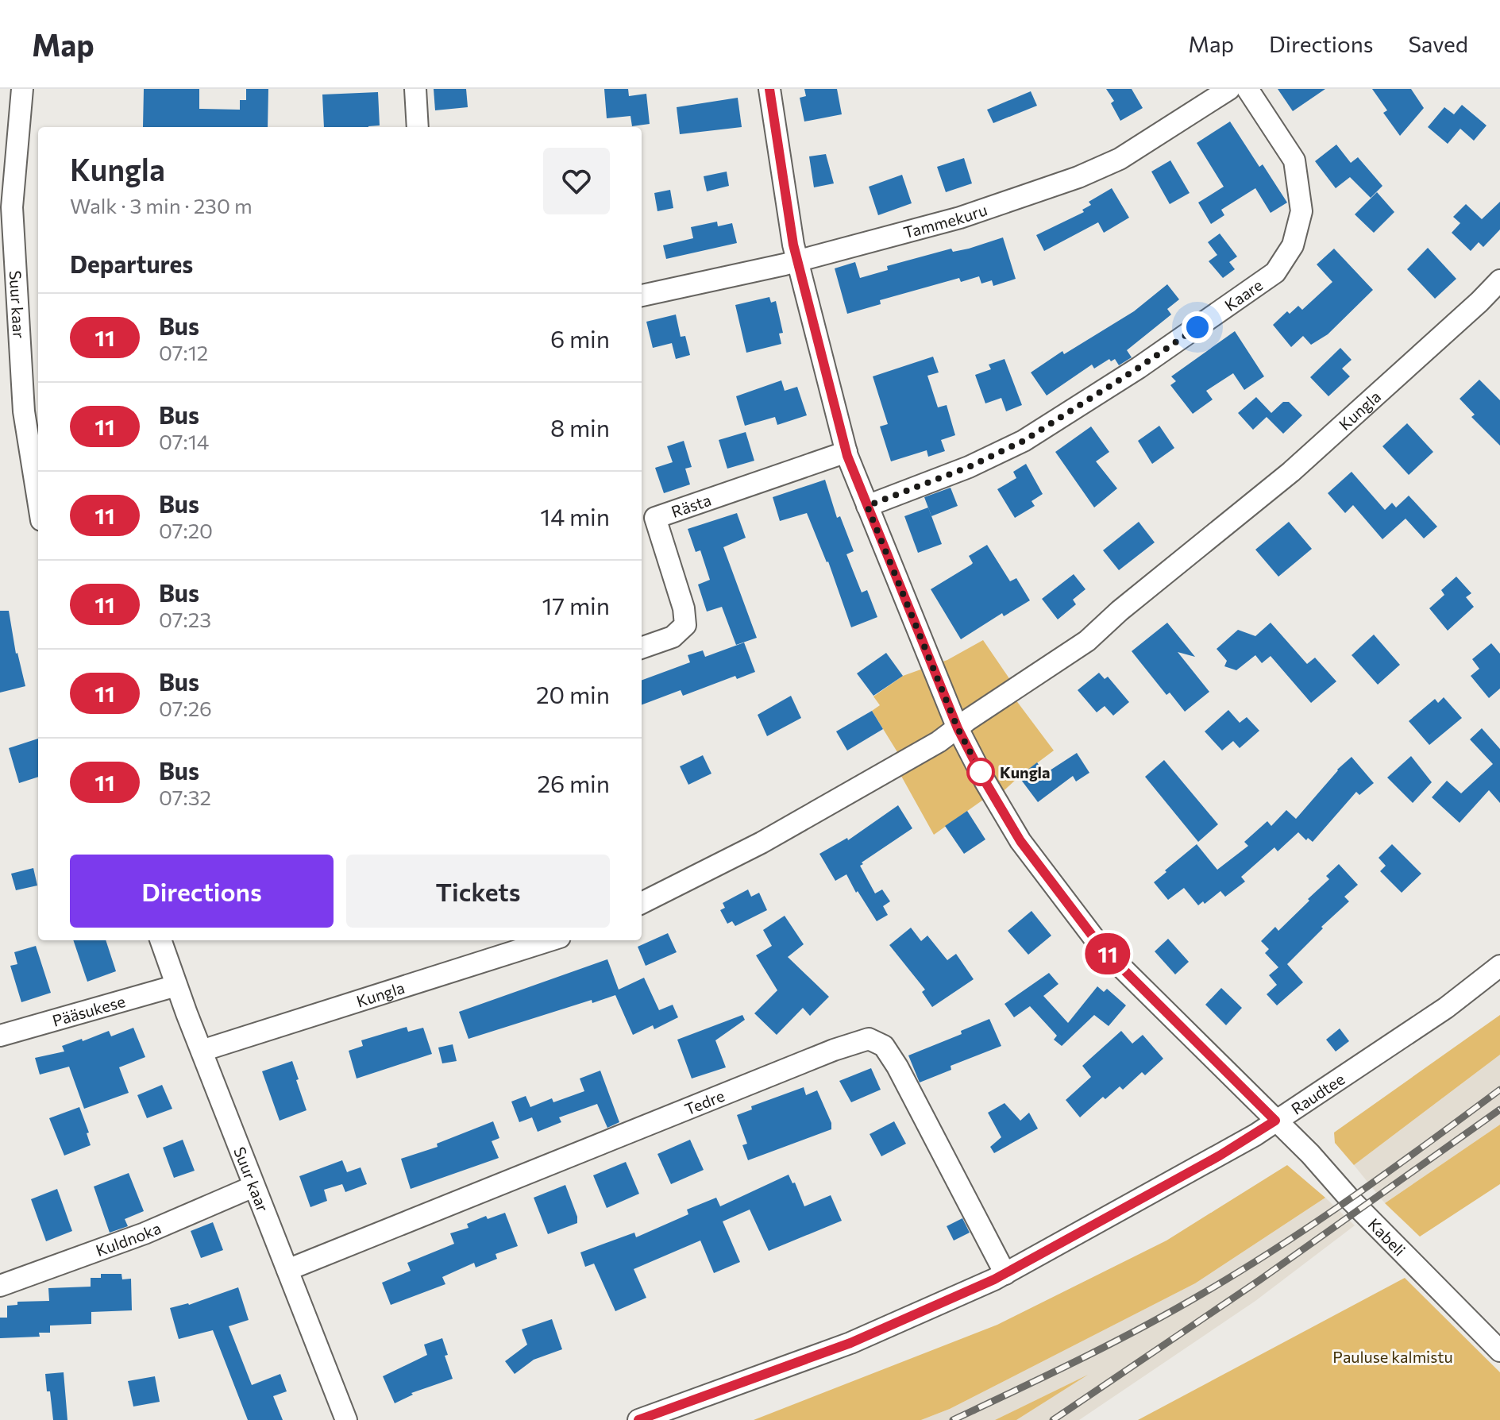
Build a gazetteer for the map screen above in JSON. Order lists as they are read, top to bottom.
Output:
{
  "streets": {
    "street": [
      "Tammekuru",
      "Kaare",
      "Suur kaar",
      "Kungla",
      "Rästa",
      "Pääsukese",
      "Raudtee",
      "Tedre",
      "Kabeli",
      "Kuldnoka"
    ]
  },
  "crossings": [
    ["Tammekuru", "Kabeli"],
    ["Kaare", "Kabeli"],
    ["Suur kaar", "Kungla"],
    ["Suur kaar", "Pääsukese"],
    ["Suur kaar", "Tedre"],
    ["Suur kaar", "Kuldnoka"],
    ["Kungla", "Kabeli"],
    ["Rästa", "Kabeli"],
    ["Raudtee", "Tedre"],
    ["Raudtee", "Kabeli"]
  ],
  "parks": ["Pauluse kalmistu"],
  "places": ["Kungla"],
  "lines": ["bus line 11"],
  "page": {
    "header": "Map",
    "nav": ["Map", "Directions", "Saved"],
    "on_map": "11",
    "heading": [
      ["Kungla", "Walk · 3 min · 230 m"],
      "Departures"
    ],
    "list": [
      {
        "mark": "11",
        "name": "Bus",
        "note": "07:12",
        "value": "6 min"
      },
      {
        "mark": "11",
        "name": "Bus",
        "note": "07:14",
        "value": "8 min"
      },
      {
        "mark": "11",
        "name": "Bus",
        "note": "07:20",
        "value": "14 min"
      },
      {
        "mark": "11",
        "name": "Bus",
        "note": "07:23",
        "value": "17 min"
      },
      {
        "mark": "11",
        "name": "Bus",
        "note": "07:26",
        "value": "20 min"
      },
      {
        "mark": "11",
        "name": "Bus",
        "note": "07:32",
        "value": "26 min"
      }
    ],
    "buttons": ["Directions", "Tickets"]
  }
}
